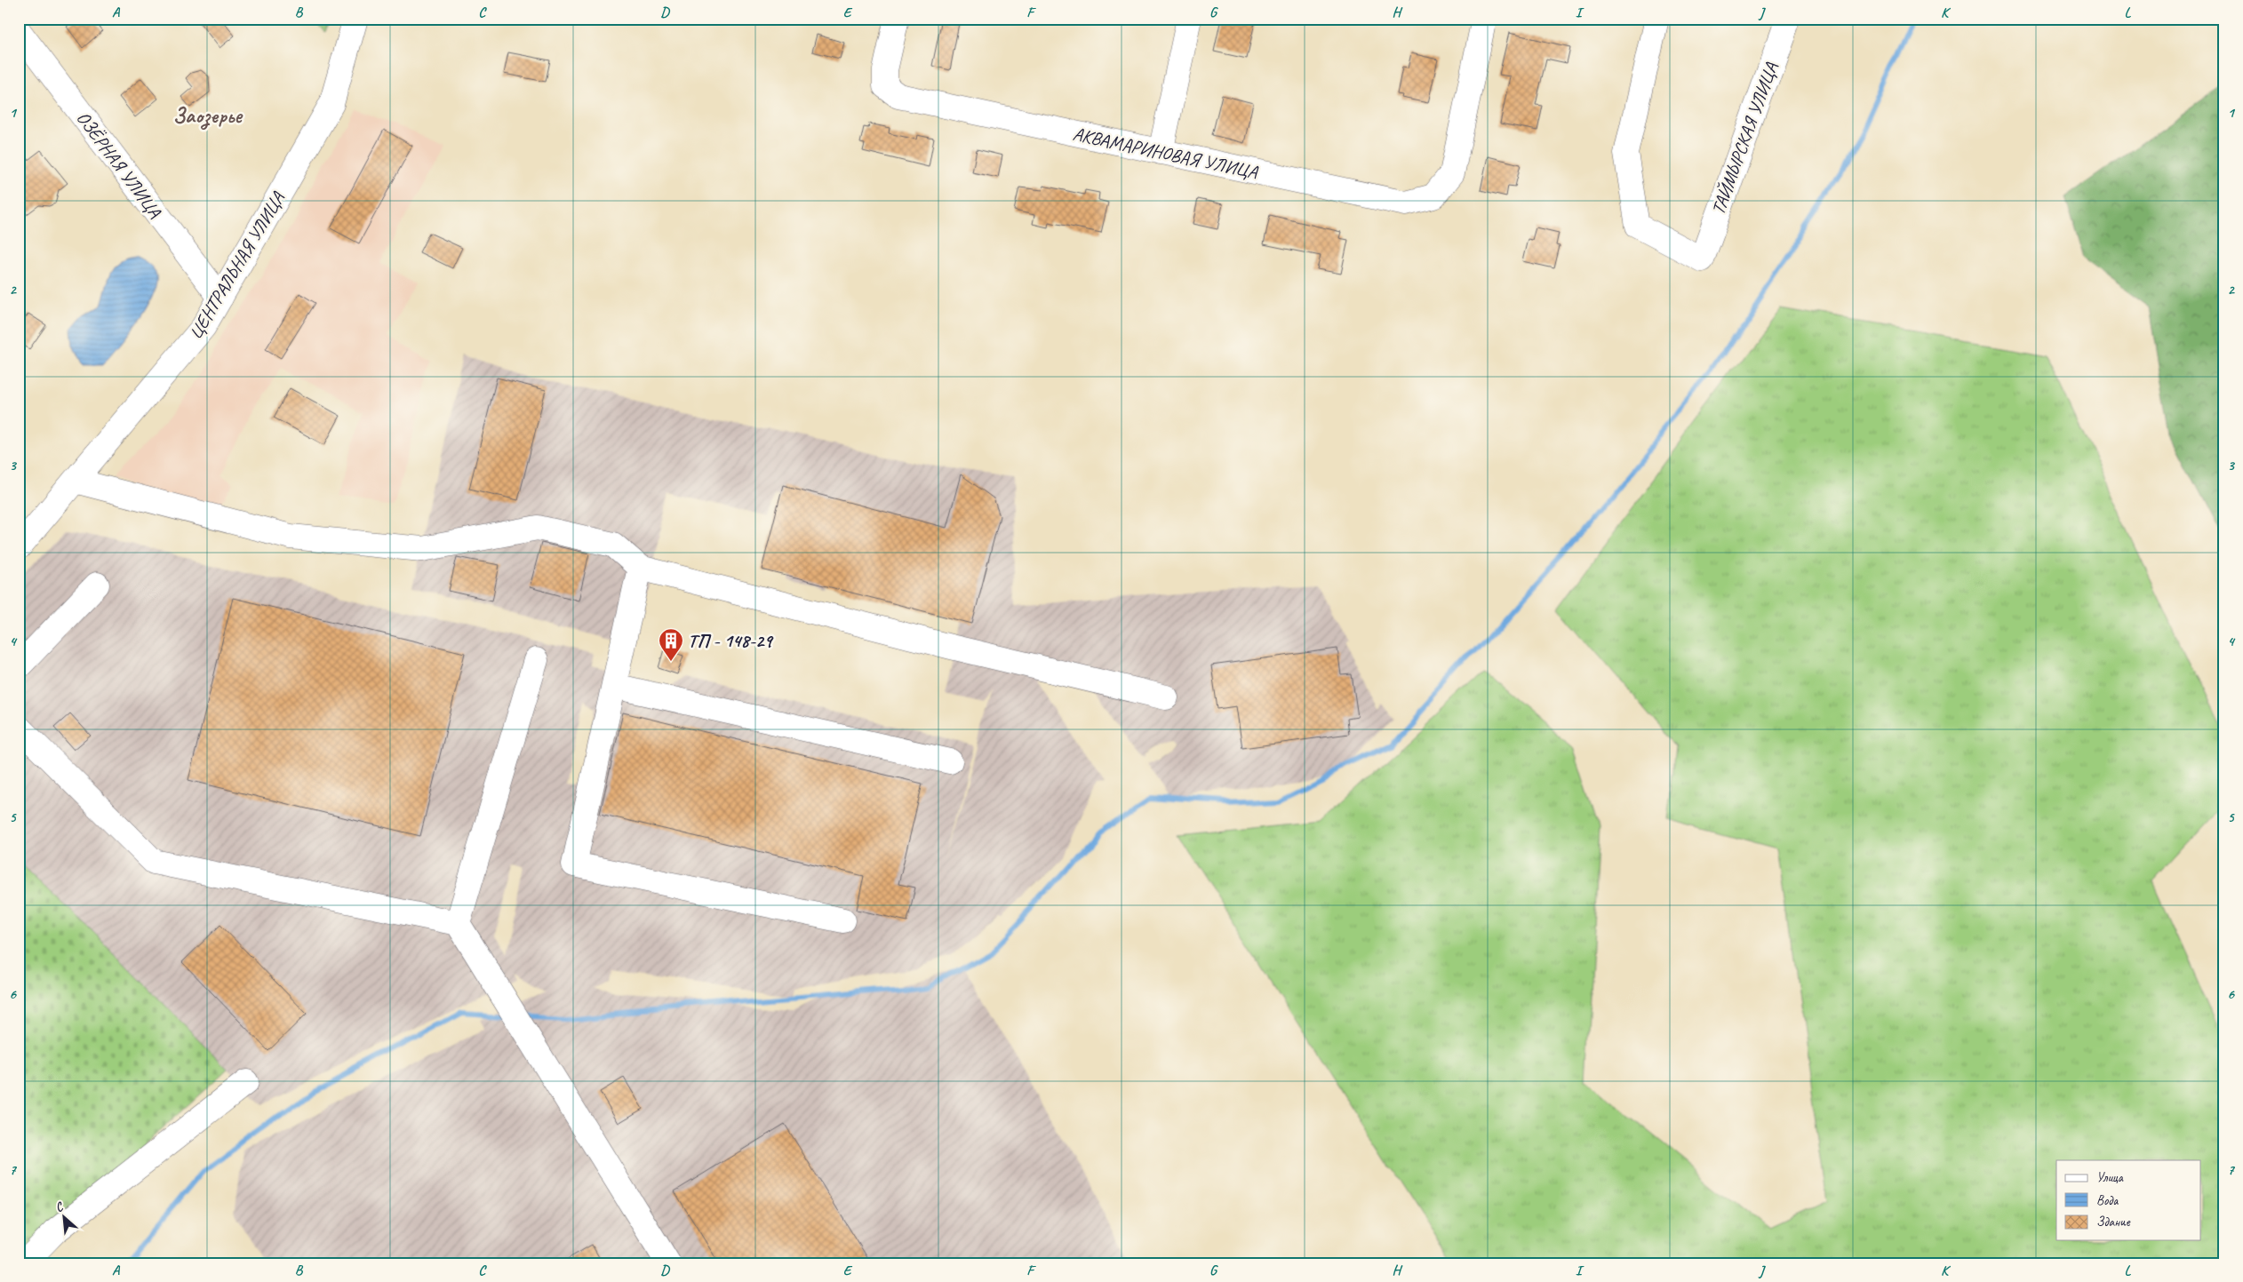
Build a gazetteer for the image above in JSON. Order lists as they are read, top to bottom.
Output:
{
  "streets": {
    "street": [
      "ТАЙМЫРСКАЯ УЛИЦА",
      "АКВАМАРИНОВАЯ УЛИЦА",
      "ОЗЁРНАЯ УЛИЦА",
      "ЦЕНТРАЛЬНАЯ УЛИЦА"
    ]
  },
  "crossings": [
    ["ОЗЁРНАЯ УЛИЦА", "ЦЕНТРАЛЬНАЯ УЛИЦА"]
  ],
  "districts": ["Заозерье"],
  "places": {
    "building": ["ТП - 148-29"]
  },
  "legend": ["Улица", "Вода", "Здание"],
  "north": "top left",
  "grid": {
    "columns": [
      "A",
      "B",
      "C",
      "D",
      "E",
      "F",
      "G",
      "H",
      "I",
      "J",
      "K",
      "L"
    ],
    "rows": [
      "1",
      "2",
      "3",
      "4",
      "5",
      "6",
      "7"
    ]
  }
}
